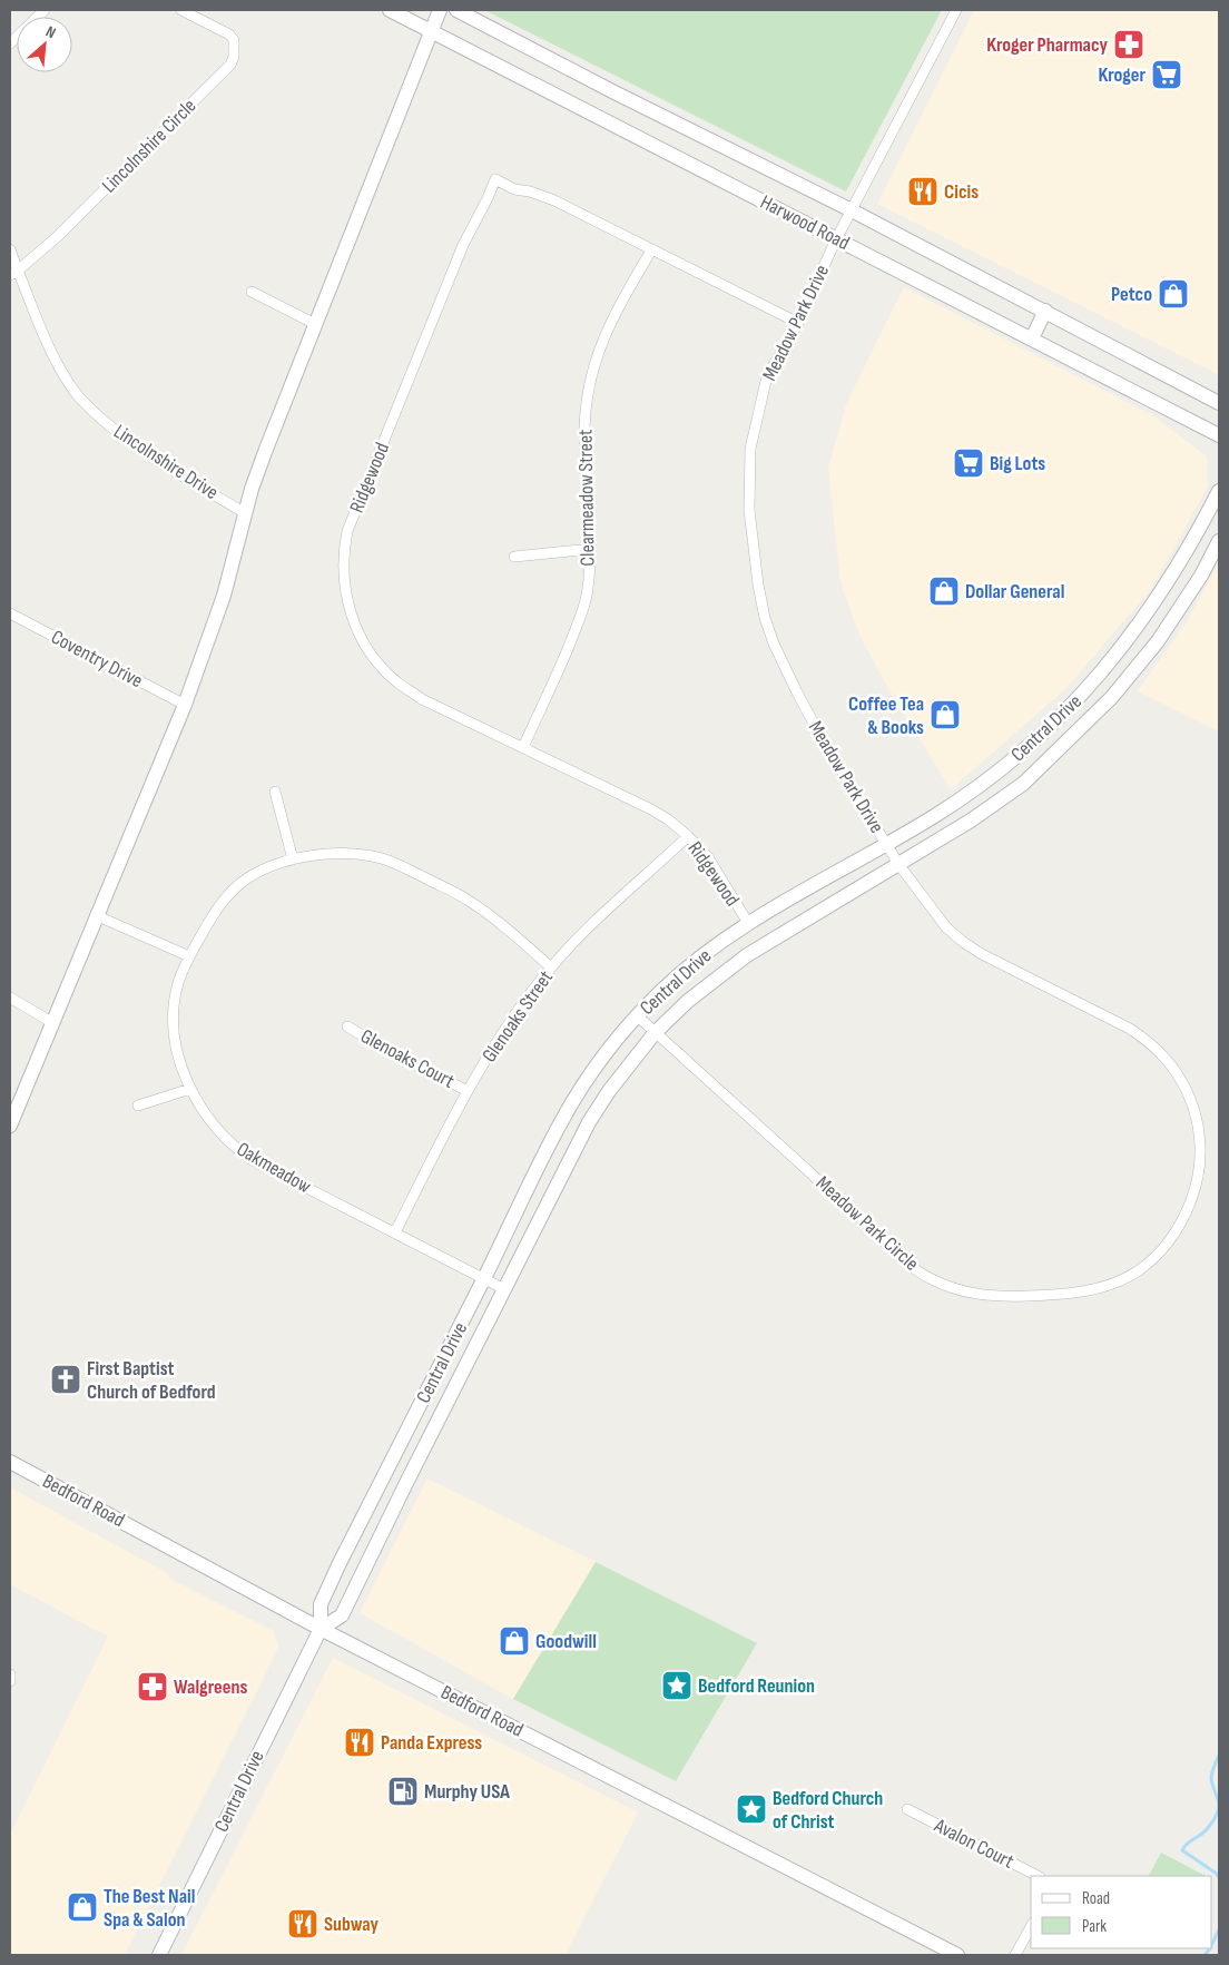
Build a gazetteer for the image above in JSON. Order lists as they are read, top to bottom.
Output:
{
  "streets": {
    "main road": ["Harwood Road", "Central Drive", "Bedford Road"],
    "street": [
      "Lincolnshire Circle",
      "Meadow Park Drive",
      "Lincolnshire Drive",
      "Ridgewood",
      "Clearmeadow Street",
      "Coventry Drive",
      "Glenoaks Street",
      "Glenoaks Court",
      "Oakmeadow",
      "Meadow Park Circle",
      "Avalon Court"
    ]
  },
  "crossings": [
    ["Lincolnshire Circle", "Lincolnshire Drive"],
    ["Harwood Road", "Meadow Park Drive"],
    ["Meadow Park Drive", "Ridgewood"],
    ["Meadow Park Drive", "Central Drive"],
    ["Meadow Park Drive", "Meadow Park Circle"],
    ["Ridgewood", "Clearmeadow Street"],
    ["Ridgewood", "Central Drive"],
    ["Ridgewood", "Glenoaks Street"],
    ["Central Drive", "Oakmeadow"],
    ["Central Drive", "Meadow Park Circle"],
    ["Central Drive", "Bedford Road"],
    ["Glenoaks Street", "Glenoaks Court"],
    ["Glenoaks Street", "Oakmeadow"]
  ],
  "places": {
    "pharmacy": ["Kroger Pharmacy", "Walgreens"],
    "supermarket": ["Kroger", "Big Lots"],
    "restaurant": ["Cicis", "Panda Express", "Subway"],
    "shop": [
      "Petco",
      "Dollar General",
      "Coffee Tea & Books",
      "Goodwill",
      "The Best Nail Spa & Salon"
    ],
    "church": ["First Baptist Church of Bedford"],
    "place": ["Bedford Reunion", "Bedford Church of Christ"],
    "fuel station": ["Murphy USA"]
  },
  "legend": ["Road", "Park"],
  "north": "top right"
}
